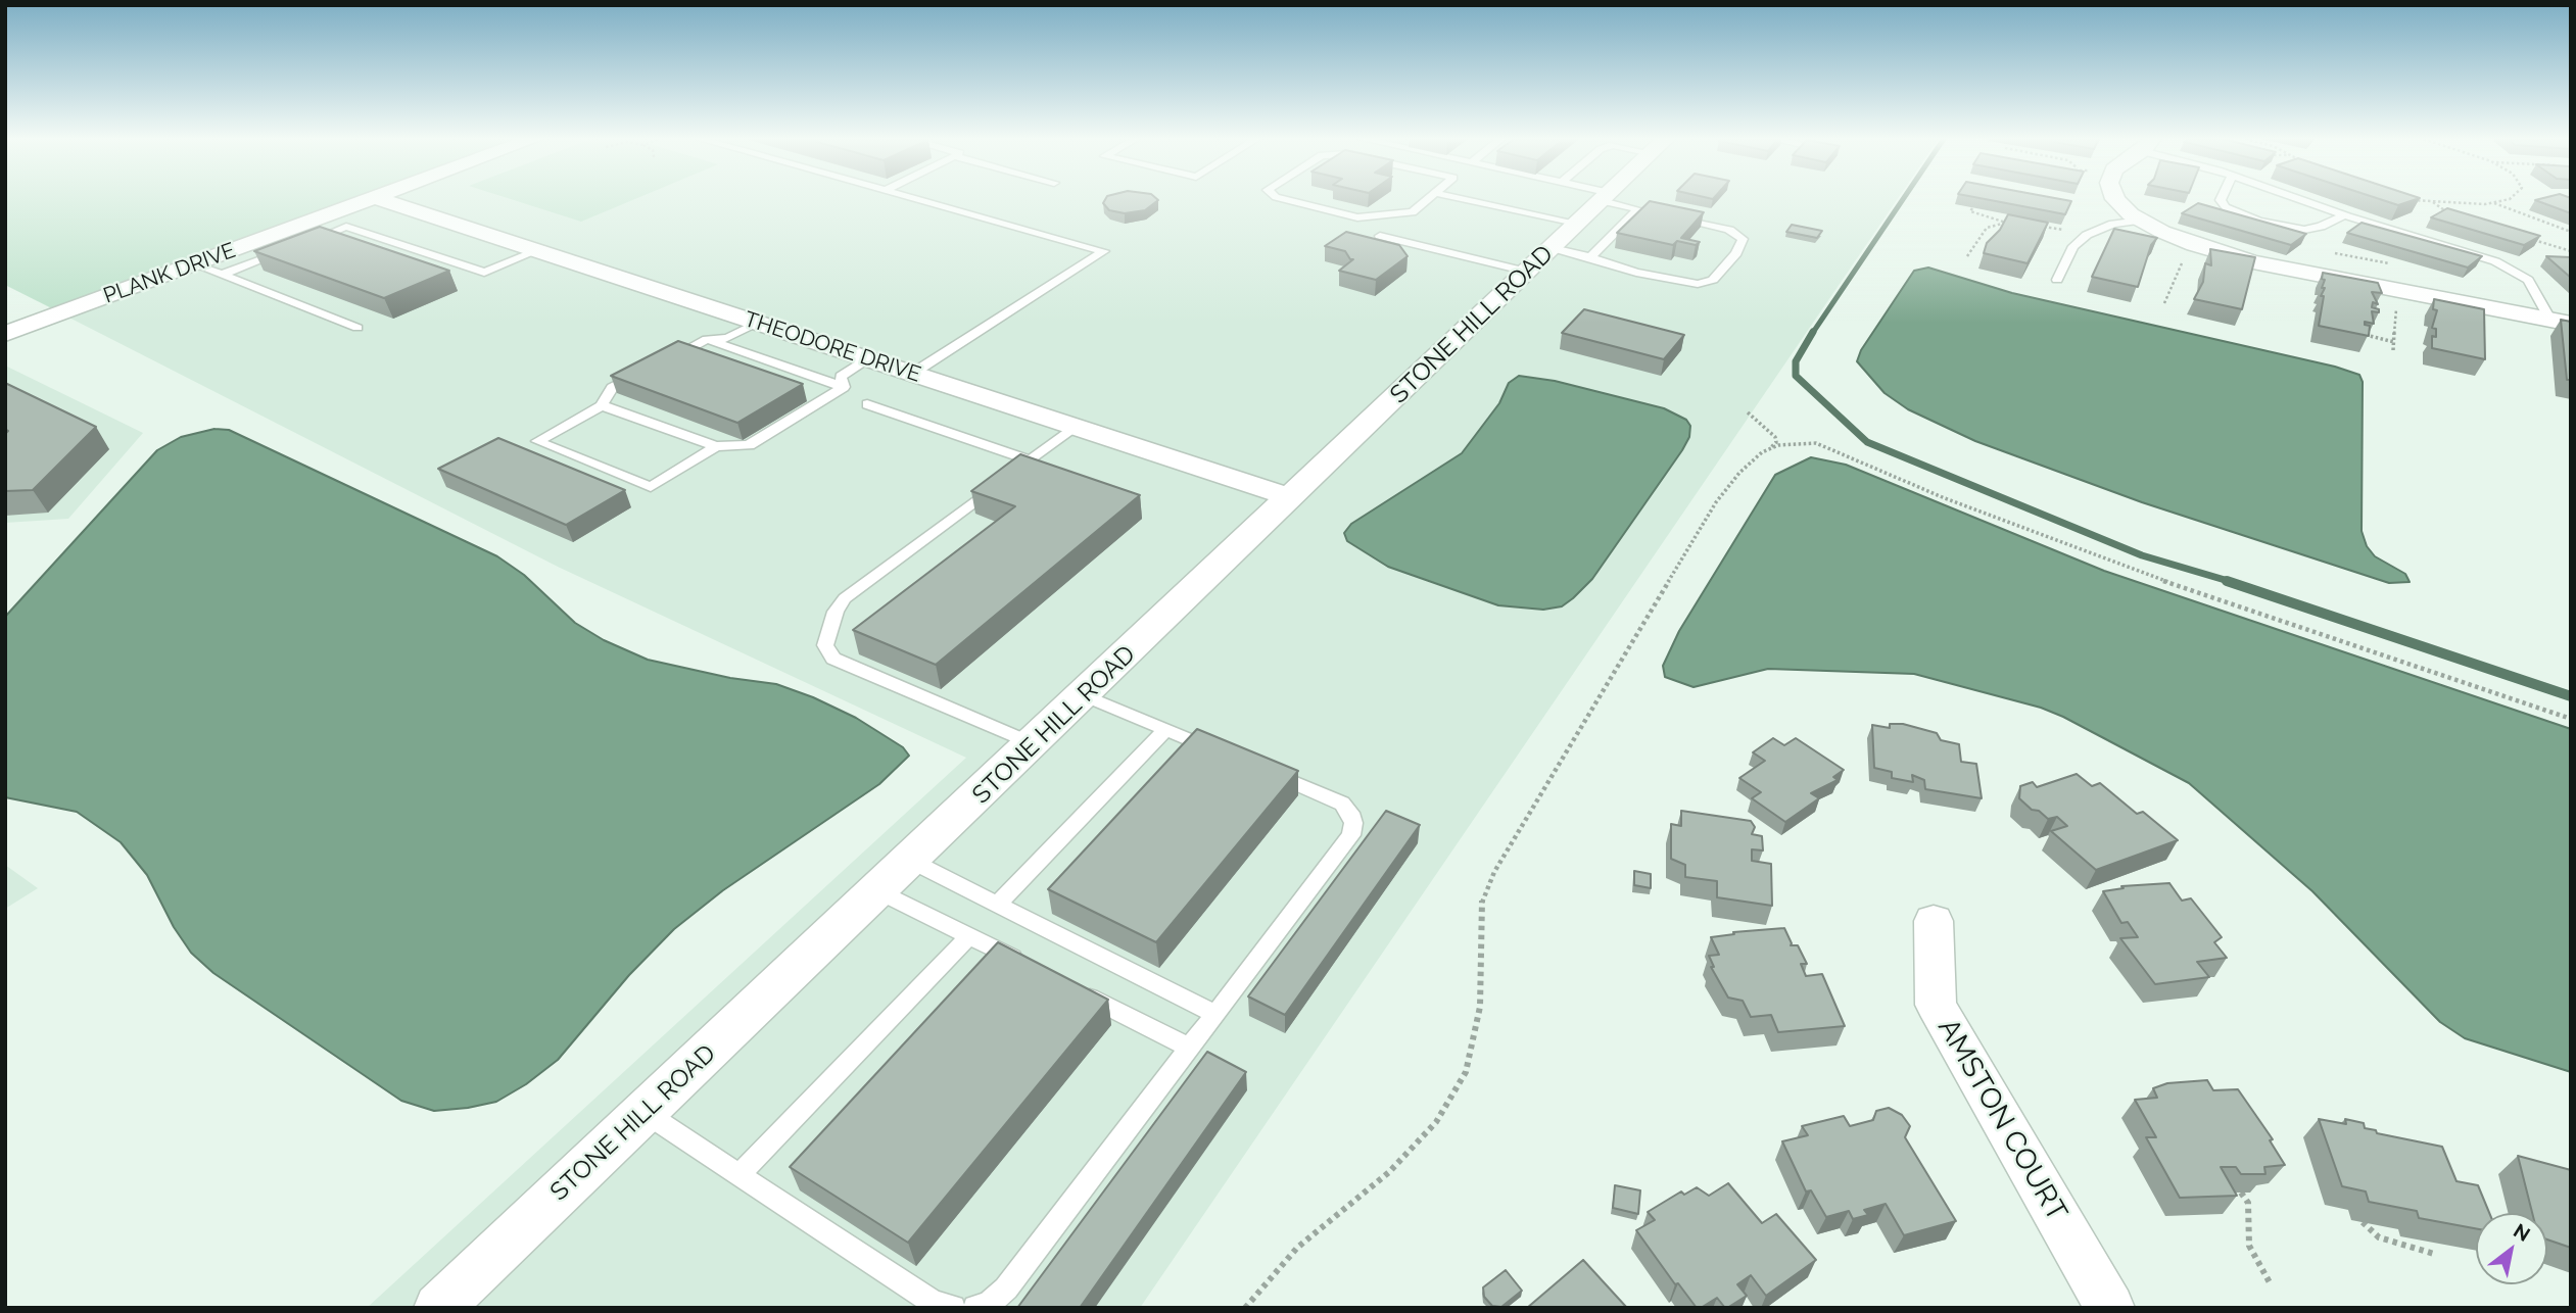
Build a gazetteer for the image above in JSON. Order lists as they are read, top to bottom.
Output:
{
  "streets": {
    "street": [
      "PLANK DRIVE",
      "STONE HILL ROAD",
      "THEODORE DRIVE",
      "AMSTON COURT"
    ]
  },
  "crossings": [
    ["STONE HILL ROAD", "THEODORE DRIVE"]
  ],
  "north": "top right"
}
